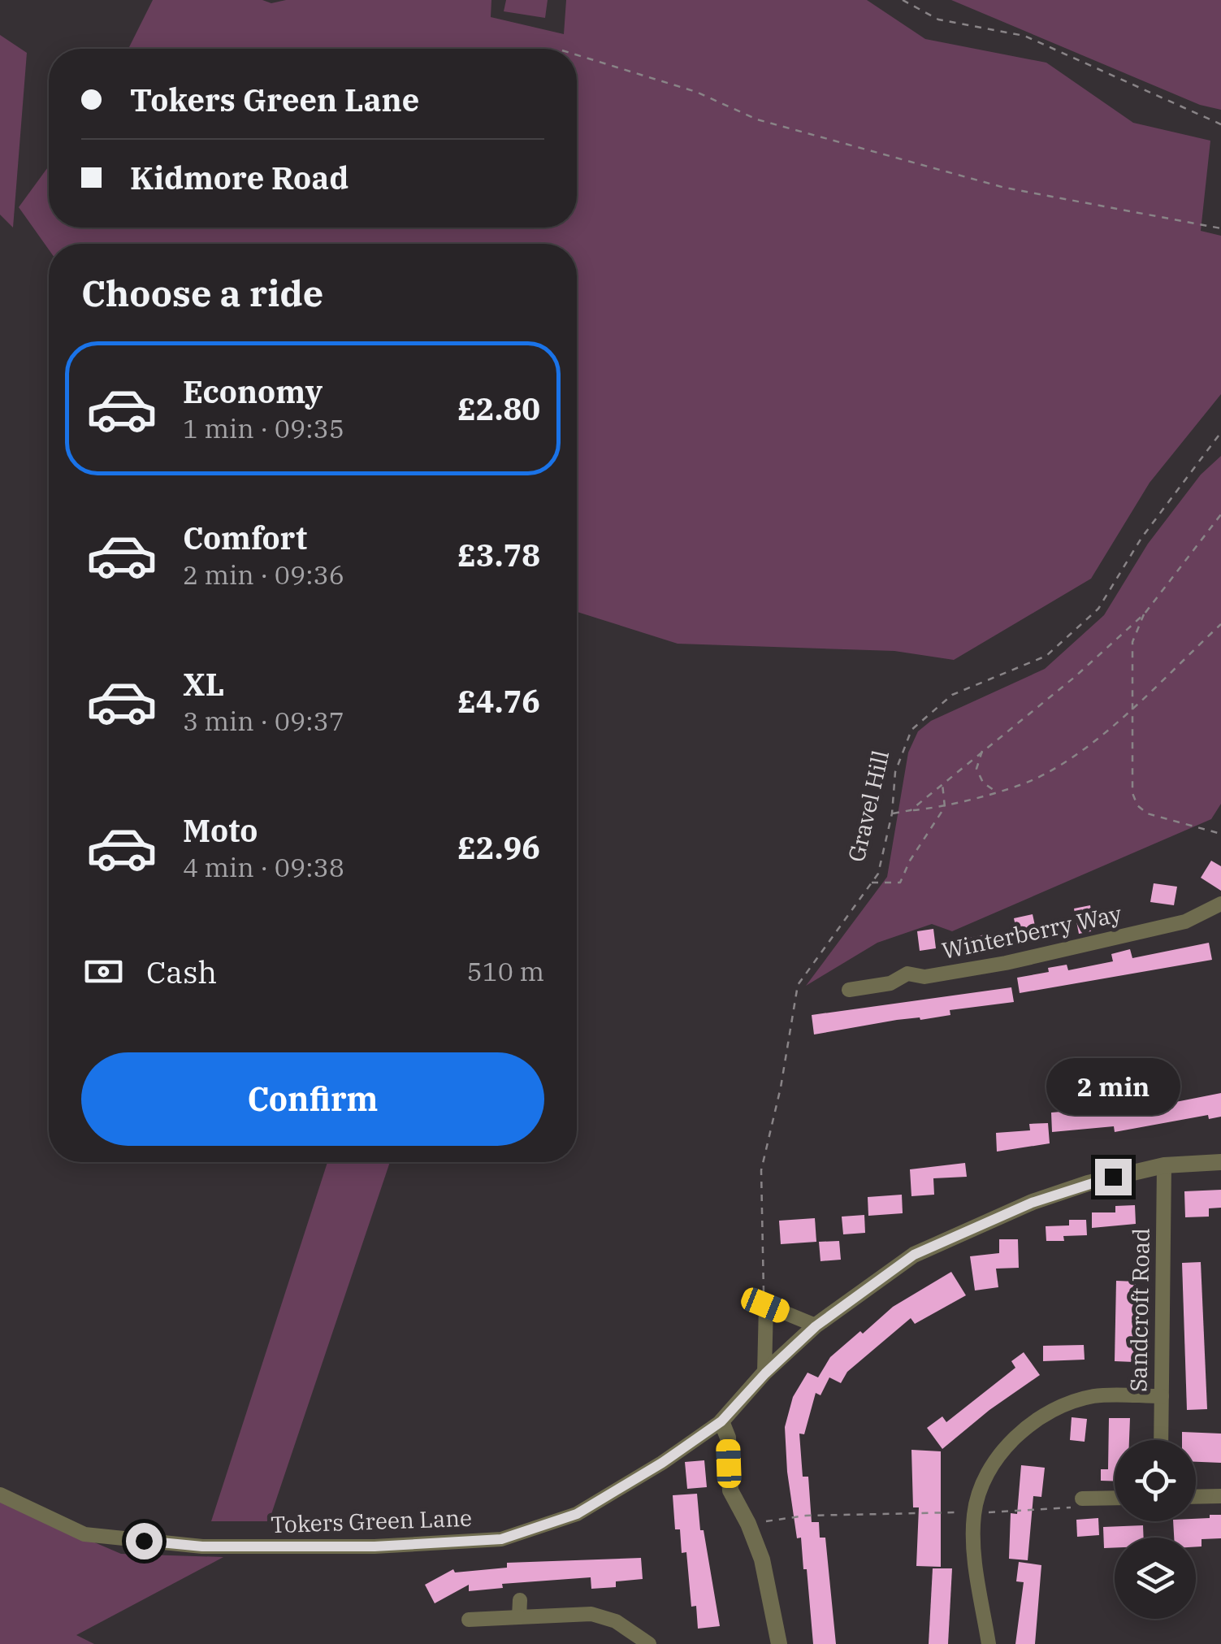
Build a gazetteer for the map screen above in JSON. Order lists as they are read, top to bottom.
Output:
{
  "streets": {
    "street": ["Winterberry Way", "Sandcroft Road", "Tokers Green Lane"],
    "path": ["Gravel Hill"]
  },
  "page": {
    "banner": ["Tokers Green Lane", "Kidmore Road"],
    "heading": "Choose a ride",
    "list": [
      {
        "name": "Economy",
        "note": "1 min · 09:35",
        "value": "£2.80"
      },
      {
        "name": "Comfort",
        "note": "2 min · 09:36",
        "value": "£3.78"
      },
      {
        "name": "XL",
        "note": "3 min · 09:37",
        "value": "£4.76"
      },
      {
        "name": "Moto",
        "note": "4 min · 09:38",
        "value": "£2.96"
      }
    ],
    "pay": ["Cash", "510 m"],
    "buttons": "Confirm",
    "bubble": "2 min"
  }
}
